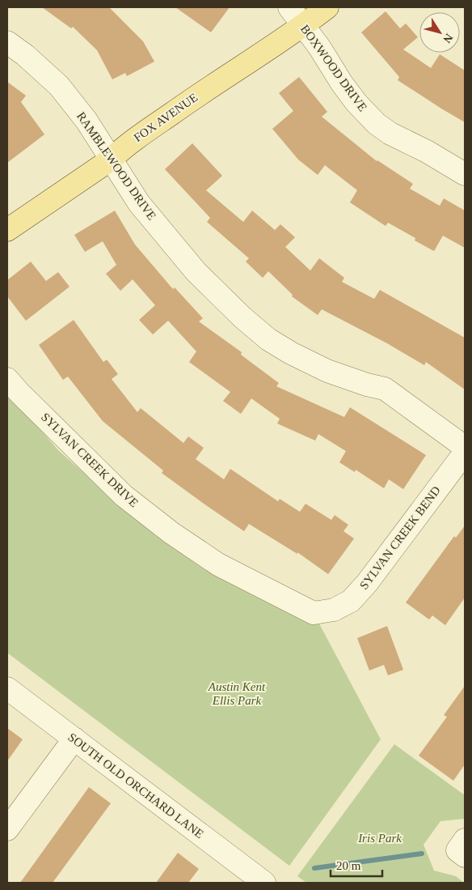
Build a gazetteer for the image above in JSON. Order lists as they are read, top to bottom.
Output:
{
  "streets": {
    "main road": ["FOX AVENUE"],
    "street": [
      "BOXWOOD DRIVE",
      "RAMBLEWOOD DRIVE",
      "SYLVAN CREEK DRIVE",
      "SYLVAN CREEK BEND",
      "SOUTH OLD ORCHARD LANE"
    ]
  },
  "crossings": [
    ["BOXWOOD DRIVE", "FOX AVENUE"],
    ["FOX AVENUE", "RAMBLEWOOD DRIVE"],
    ["SYLVAN CREEK DRIVE", "SYLVAN CREEK BEND"]
  ],
  "parks": ["Austin Kent Ellis Park", "Iris Park"],
  "scale_bar": "20 m",
  "north": "bottom right"
}
